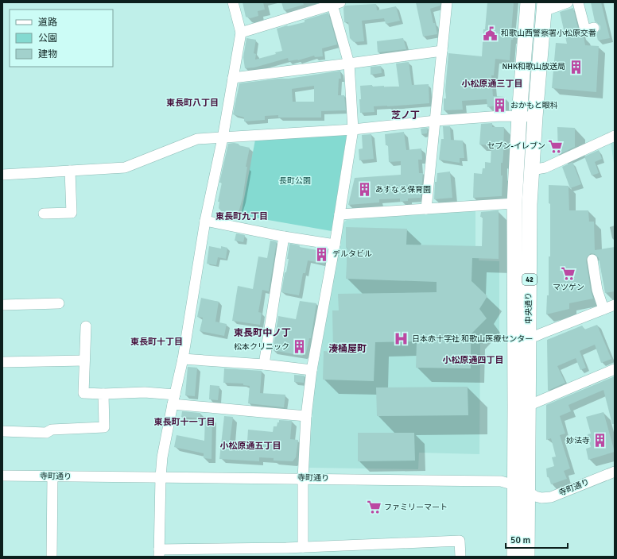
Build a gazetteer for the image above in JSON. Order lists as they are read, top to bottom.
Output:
{
  "streets": {
    "highway": ["42", "中央通り"],
    "street": ["寺町通り"]
  },
  "crossings": [
    ["中央通り", "寺町通り"]
  ],
  "districts": [
    "小松原通三丁目",
    "東長町八丁目",
    "芝ノ丁",
    "東長町九丁目",
    "東長町中ノ丁",
    "東長町十丁目",
    "湊桶屋町",
    "小松原通四丁目",
    "東長町十一丁目",
    "小松原通五丁目"
  ],
  "parks": ["長町公園"],
  "places": {
    "public building": ["和歌山西警察署小松原交番"],
    "building": [
      "NHK和歌山放送局",
      "おかもと眼科",
      "あすなろ保育園",
      "デルタビル",
      "松本クリニック",
      "妙法寺"
    ],
    "supermarket": ["セブン-イレブン", "マツゲン", "ファミリーマート"],
    "hospital": ["日本赤十字社 和歌山医療センター"]
  },
  "legend": ["道路", "公園", "建物"],
  "scale_bar": "50 m"
}
